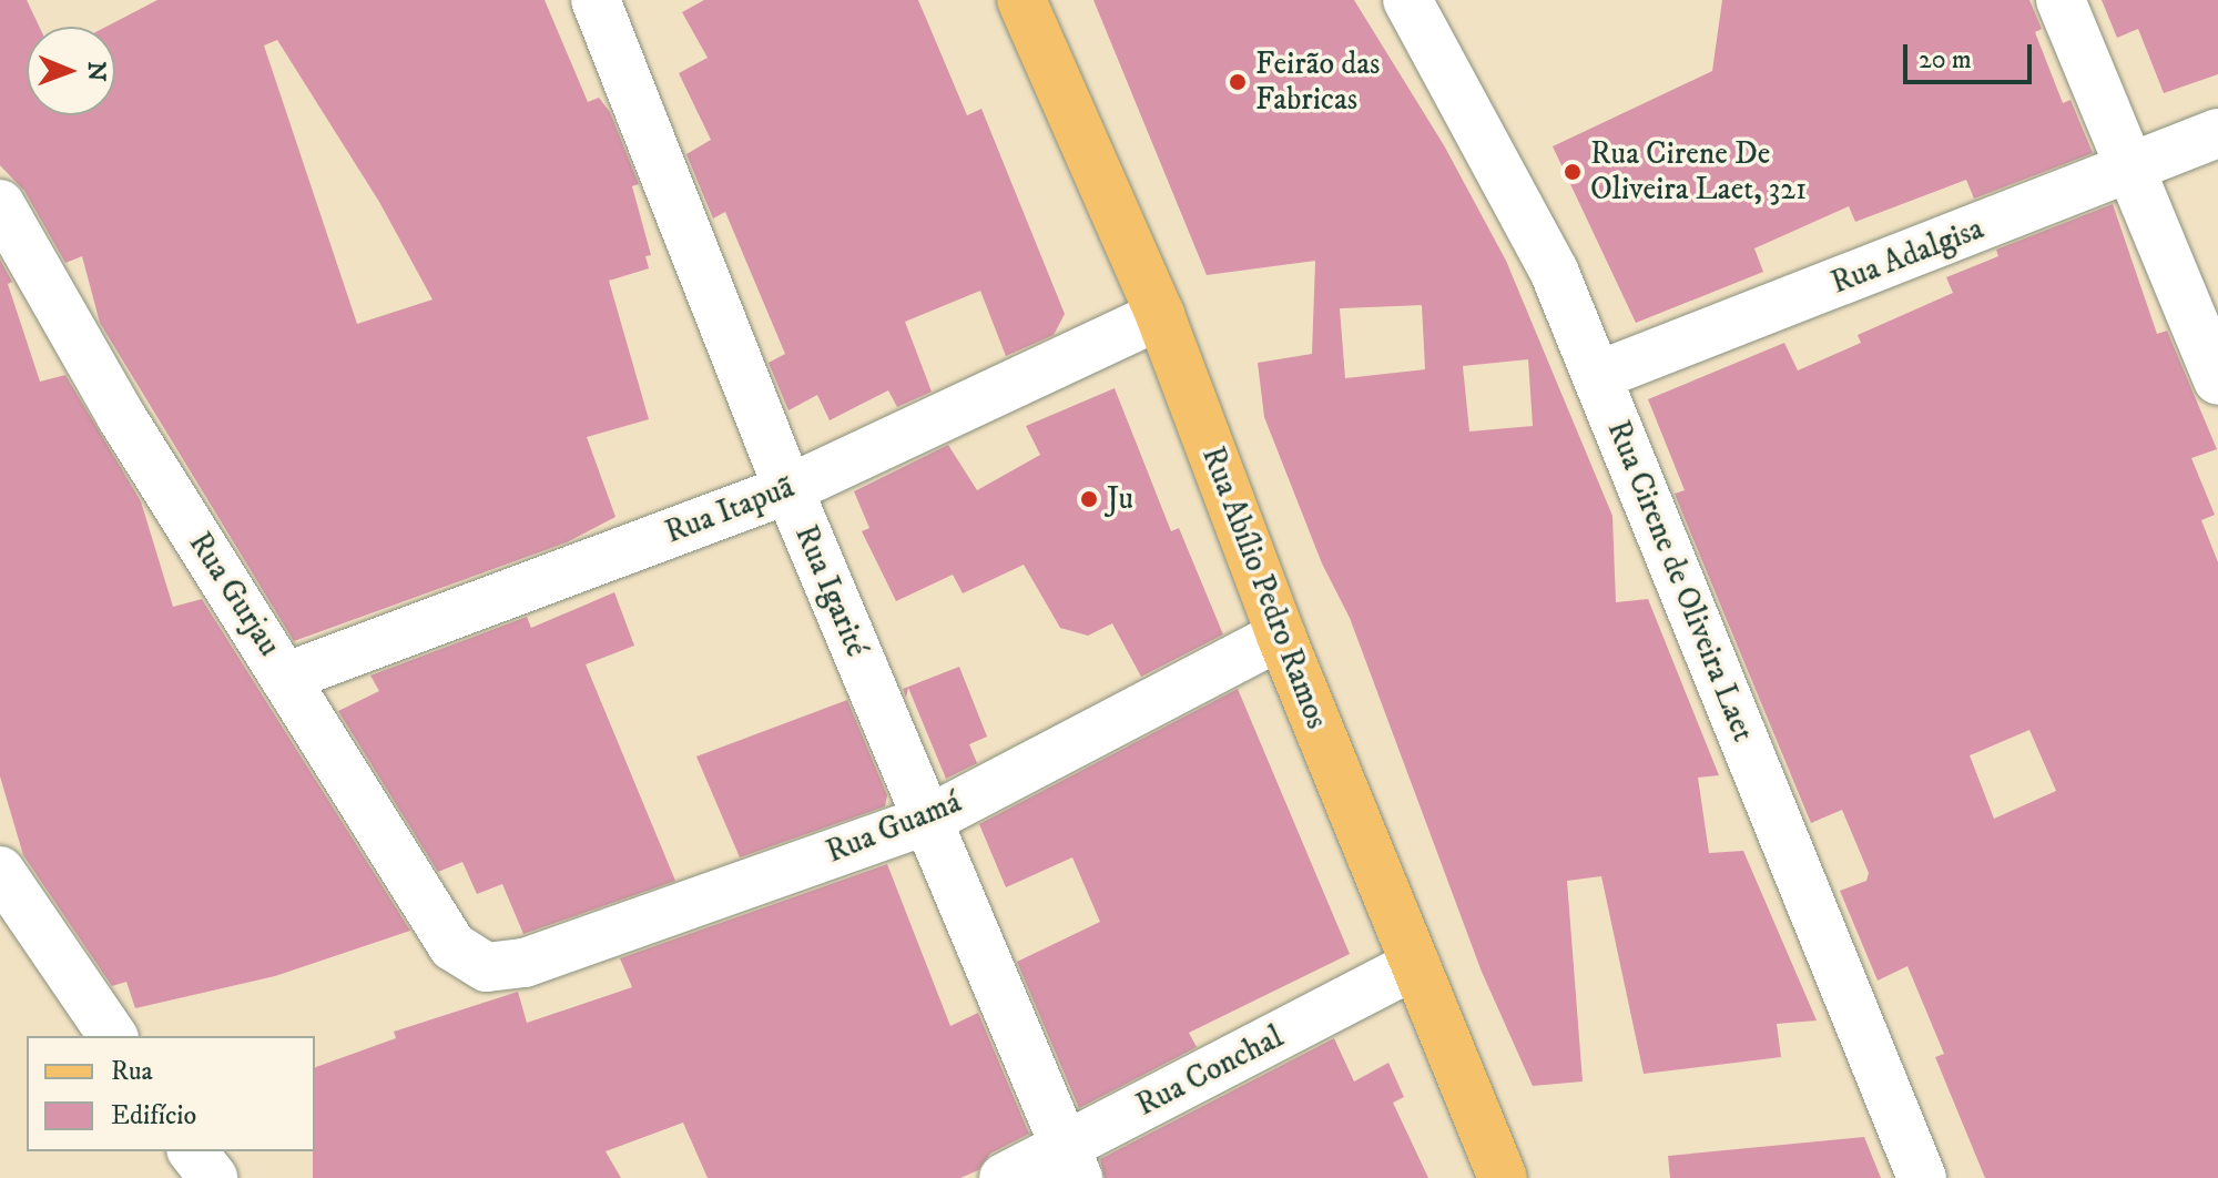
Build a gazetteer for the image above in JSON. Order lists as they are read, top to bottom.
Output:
{
  "streets": {
    "main road": ["Rua Abílio Pedro Ramos"],
    "street": [
      "Rua Adalgisa",
      "Rua Itapuã",
      "Rua Cirene de Oliveira Laet",
      "Rua Igarité",
      "Rua Gurjau",
      "Rua Guamá",
      "Rua Conchal"
    ]
  },
  "crossings": [
    ["Rua Adalgisa", "Rua Cirene de Oliveira Laet"],
    ["Rua Itapuã", "Rua Abílio Pedro Ramos"],
    ["Rua Itapuã", "Rua Igarité"],
    ["Rua Itapuã", "Rua Gurjau"],
    ["Rua Abílio Pedro Ramos", "Rua Guamá"],
    ["Rua Abílio Pedro Ramos", "Rua Conchal"],
    ["Rua Igarité", "Rua Guamá"],
    ["Rua Igarité", "Rua Conchal"],
    ["Rua Gurjau", "Rua Guamá"]
  ],
  "places": ["Feirão das Fabricas", "Rua Cirene De Oliveira Laet, 321", "Ju"],
  "legend": ["Rua", "Edifício"],
  "scale_bar": "20 m",
  "north": "right"
}
